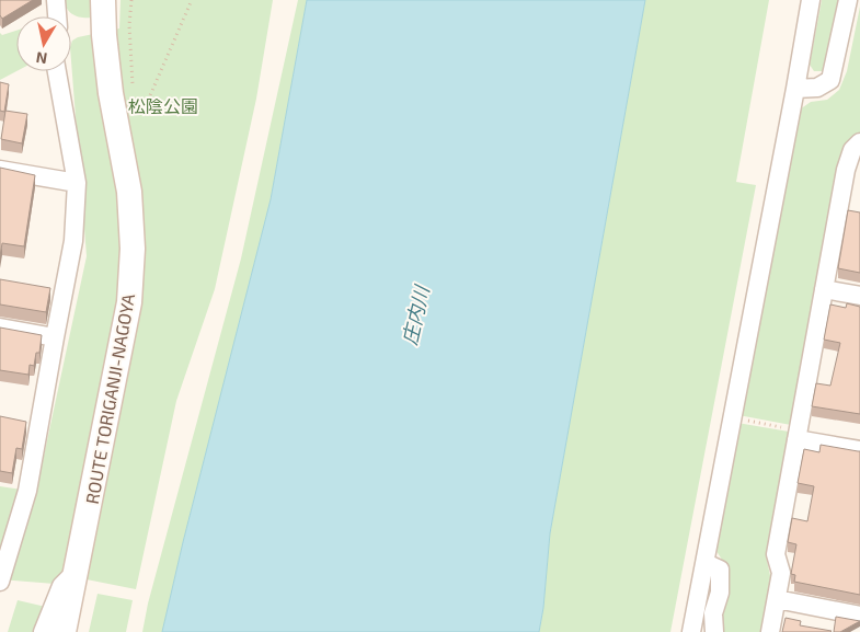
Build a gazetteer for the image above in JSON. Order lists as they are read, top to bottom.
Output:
{
  "streets": {
    "main road": ["ROUTE TORIGANJI-NAGOYA"]
  },
  "water": ["庄内川"],
  "parks": ["松陰公園"],
  "north": "bottom"
}
